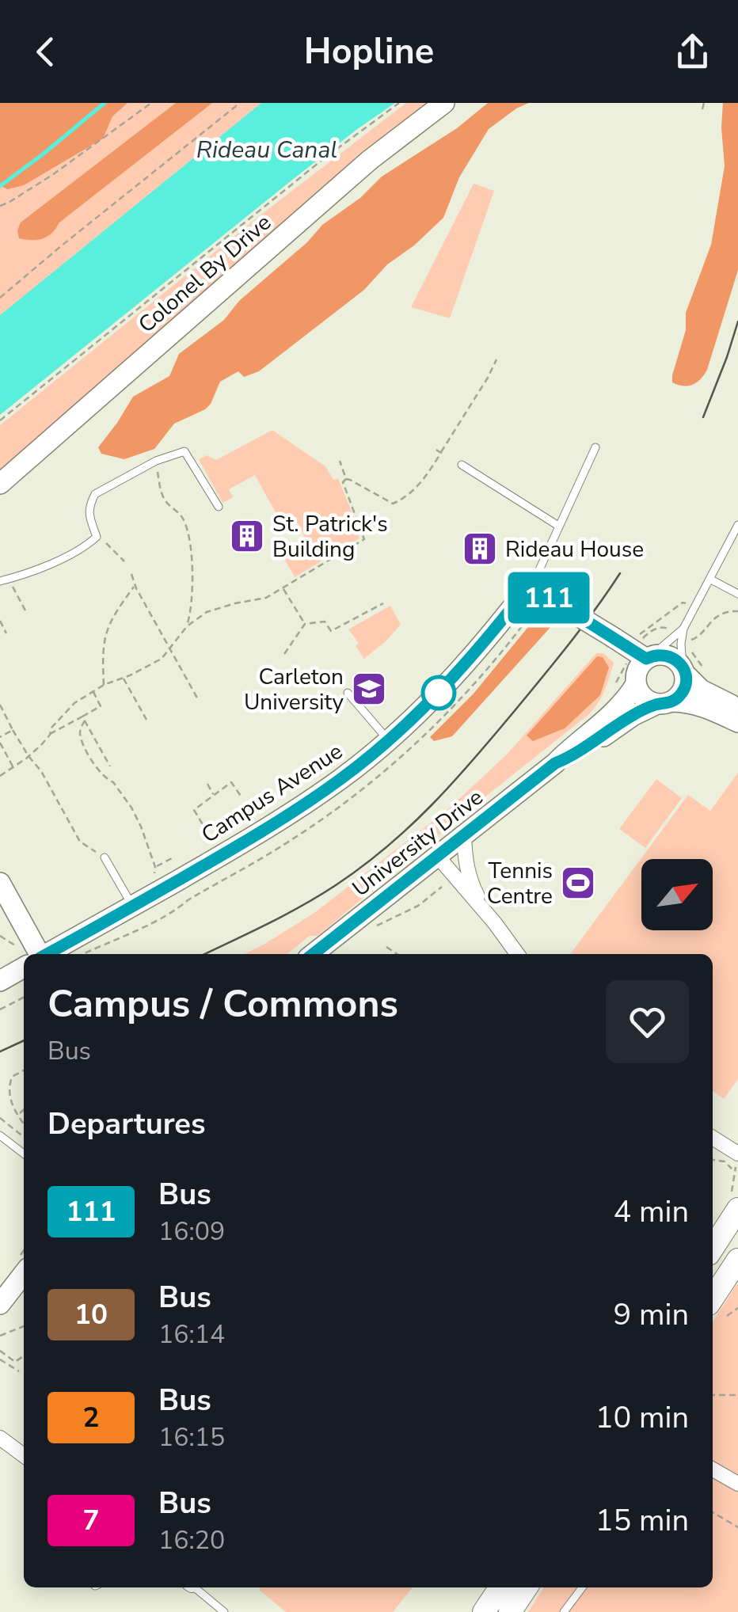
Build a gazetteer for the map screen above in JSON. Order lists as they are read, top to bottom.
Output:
{
  "streets": {
    "street": ["Colonel By Drive", "Campus Avenue", "University Drive"]
  },
  "water": ["Rideau Canal"],
  "places": {
    "building": ["St. Patrick's Building", "Rideau House"],
    "school or university": ["Carleton University"],
    "sports": ["Tennis Centre"]
  },
  "lines": ["bus line 111"],
  "north": "top right",
  "page": {
    "header": "Hopline",
    "on_map": "111",
    "heading": [
      ["Campus / Commons", "Bus"],
      "Departures"
    ],
    "list": [
      {
        "mark": "111",
        "name": "Bus",
        "note": "16:09",
        "value": "4 min"
      },
      {
        "mark": "10",
        "name": "Bus",
        "note": "16:14",
        "value": "9 min"
      },
      {
        "mark": "2",
        "name": "Bus",
        "note": "16:15",
        "value": "10 min"
      },
      {
        "mark": "7",
        "name": "Bus",
        "note": "16:20",
        "value": "15 min"
      }
    ]
  }
}
